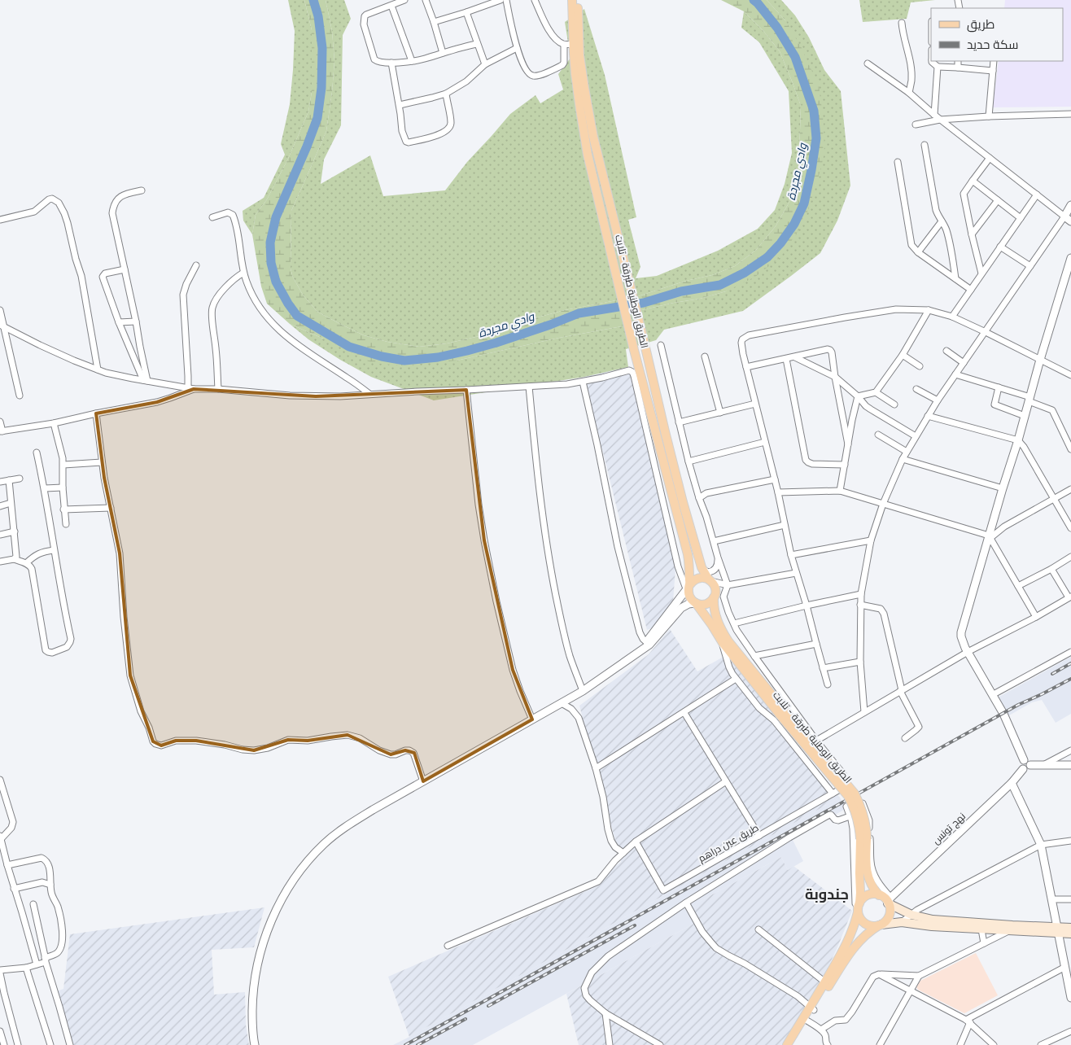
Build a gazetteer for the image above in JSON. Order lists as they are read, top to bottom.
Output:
{
  "streets": {
    "main road": ["الطريق الوطنية طبرقة - تلابت"],
    "street": ["نهج تونس", "طريق عين دراهم"]
  },
  "crossings": [
    ["الطريق الوطنية طبرقة - تلابت", "نهج تونس"]
  ],
  "districts": ["جندوبة"],
  "water": ["وادي مجردة"],
  "legend": ["طريق", "سكة حديد"]
}
